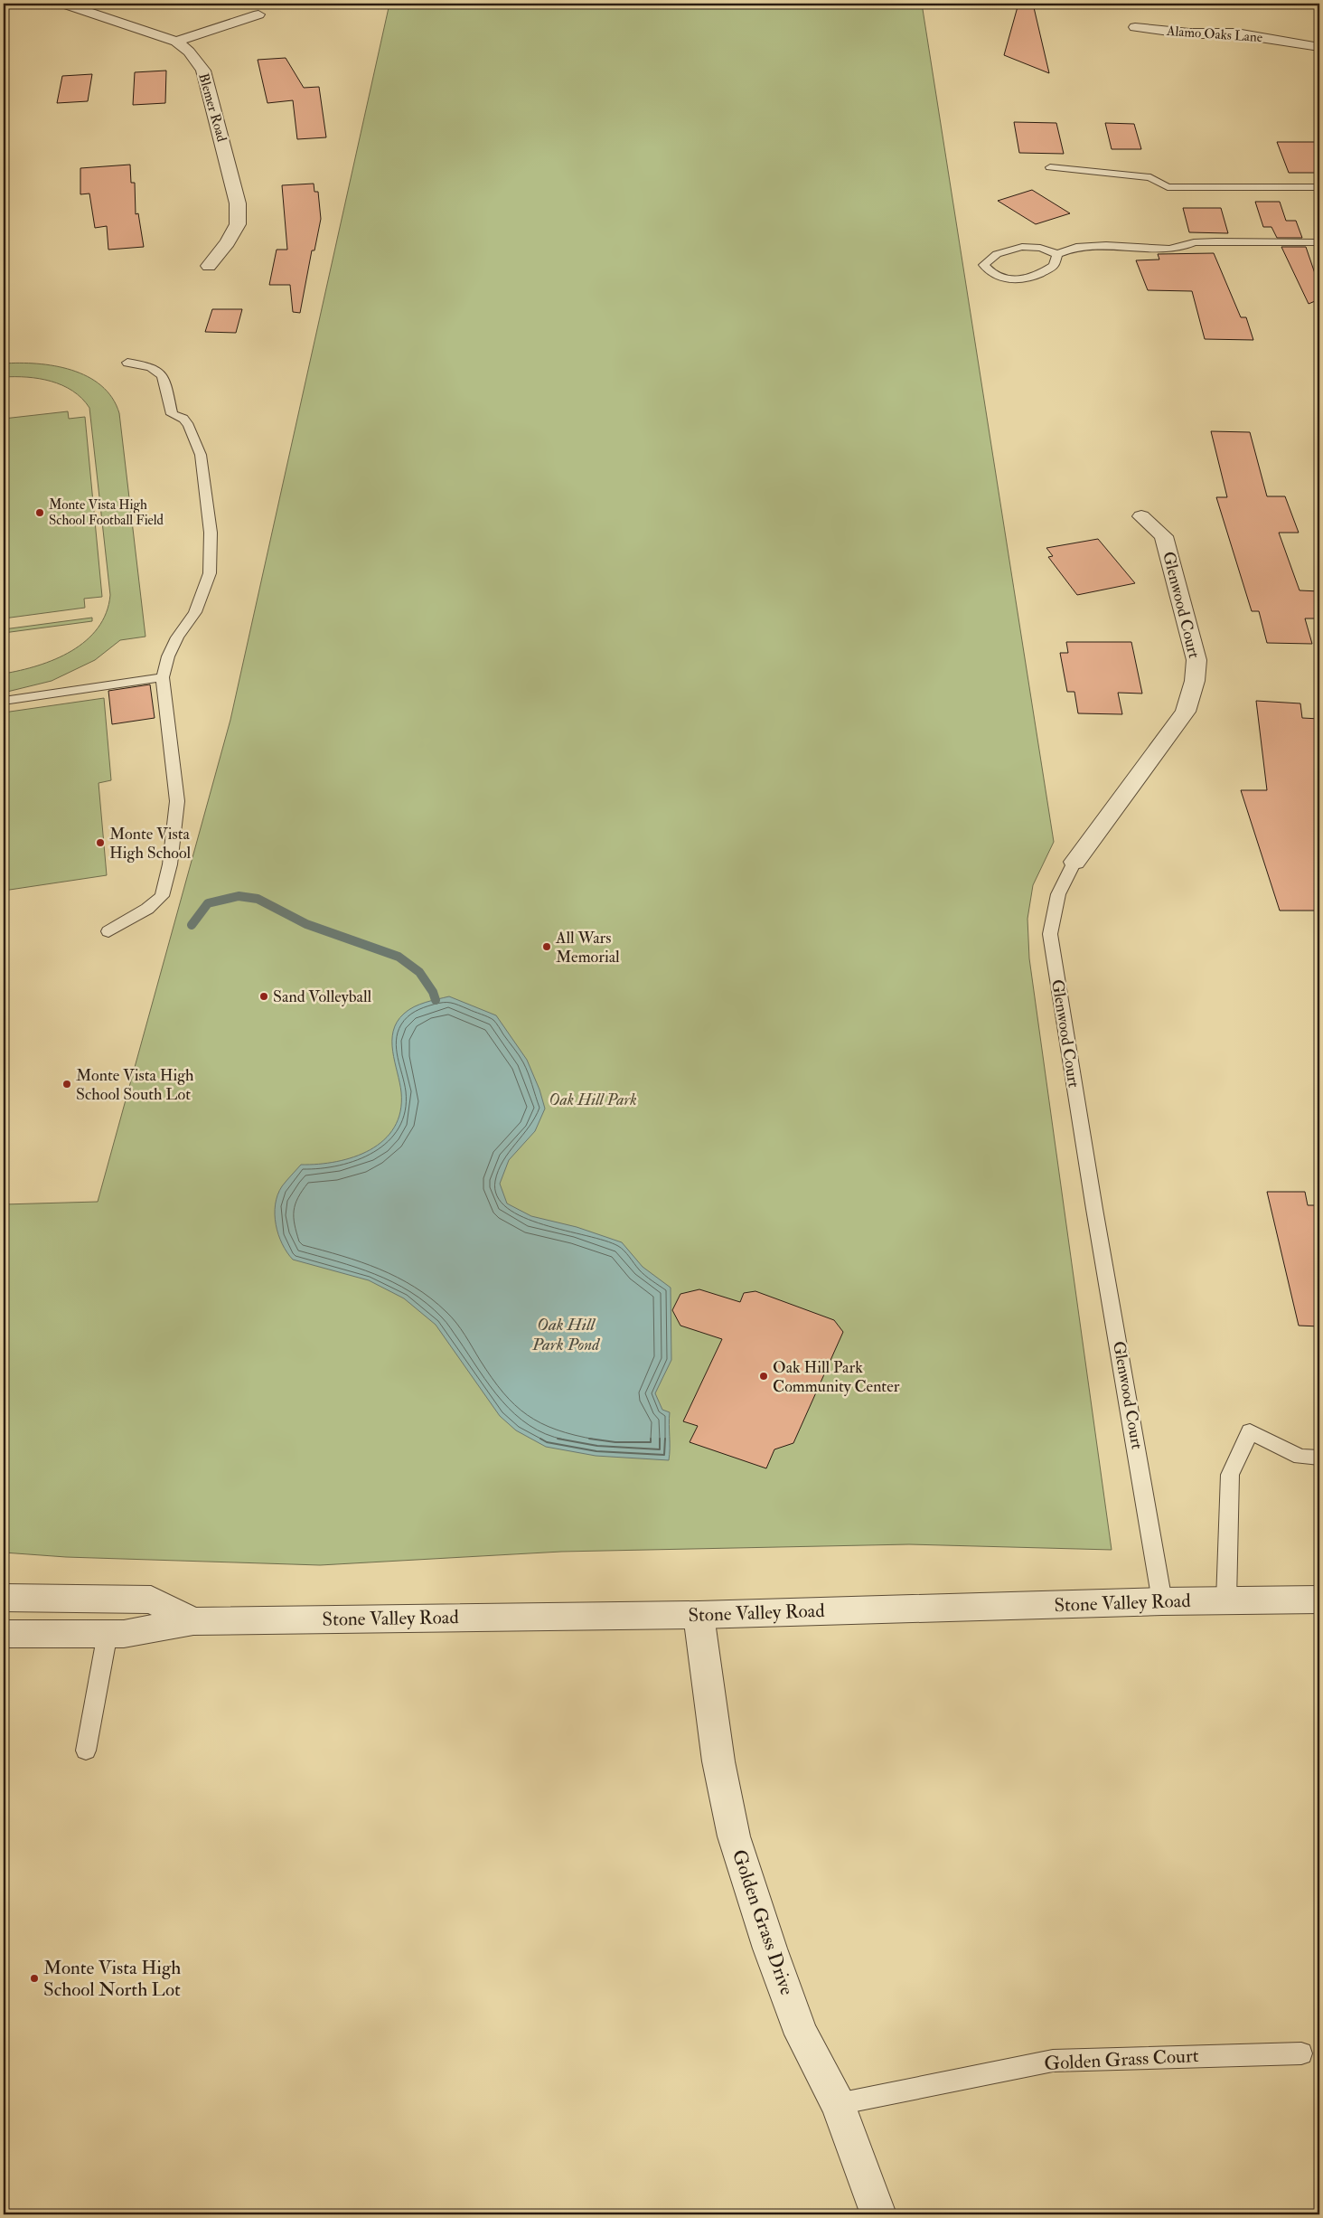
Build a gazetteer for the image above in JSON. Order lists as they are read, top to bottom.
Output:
{
  "streets": {
    "street": [
      "Alamo Oaks Lane",
      "Blemer Road",
      "Glenwood Court",
      "Stone Valley Road",
      "Golden Grass Drive"
    ],
    "lane": ["Golden Grass Court"]
  },
  "crossings": [
    ["Glenwood Court", "Stone Valley Road"],
    ["Stone Valley Road", "Golden Grass Drive"],
    ["Golden Grass Drive", "Golden Grass Court"]
  ],
  "water": ["Oak Hill Park Pond"],
  "parks": ["Oak Hill Park"],
  "places": [
    "Monte Vista High School Football Field",
    "Monte Vista High School",
    "All Wars Memorial",
    "Sand Volleyball",
    "Monte Vista High School South Lot",
    "Oak Hill Park Community Center",
    "Monte Vista High School North Lot"
  ]
}
